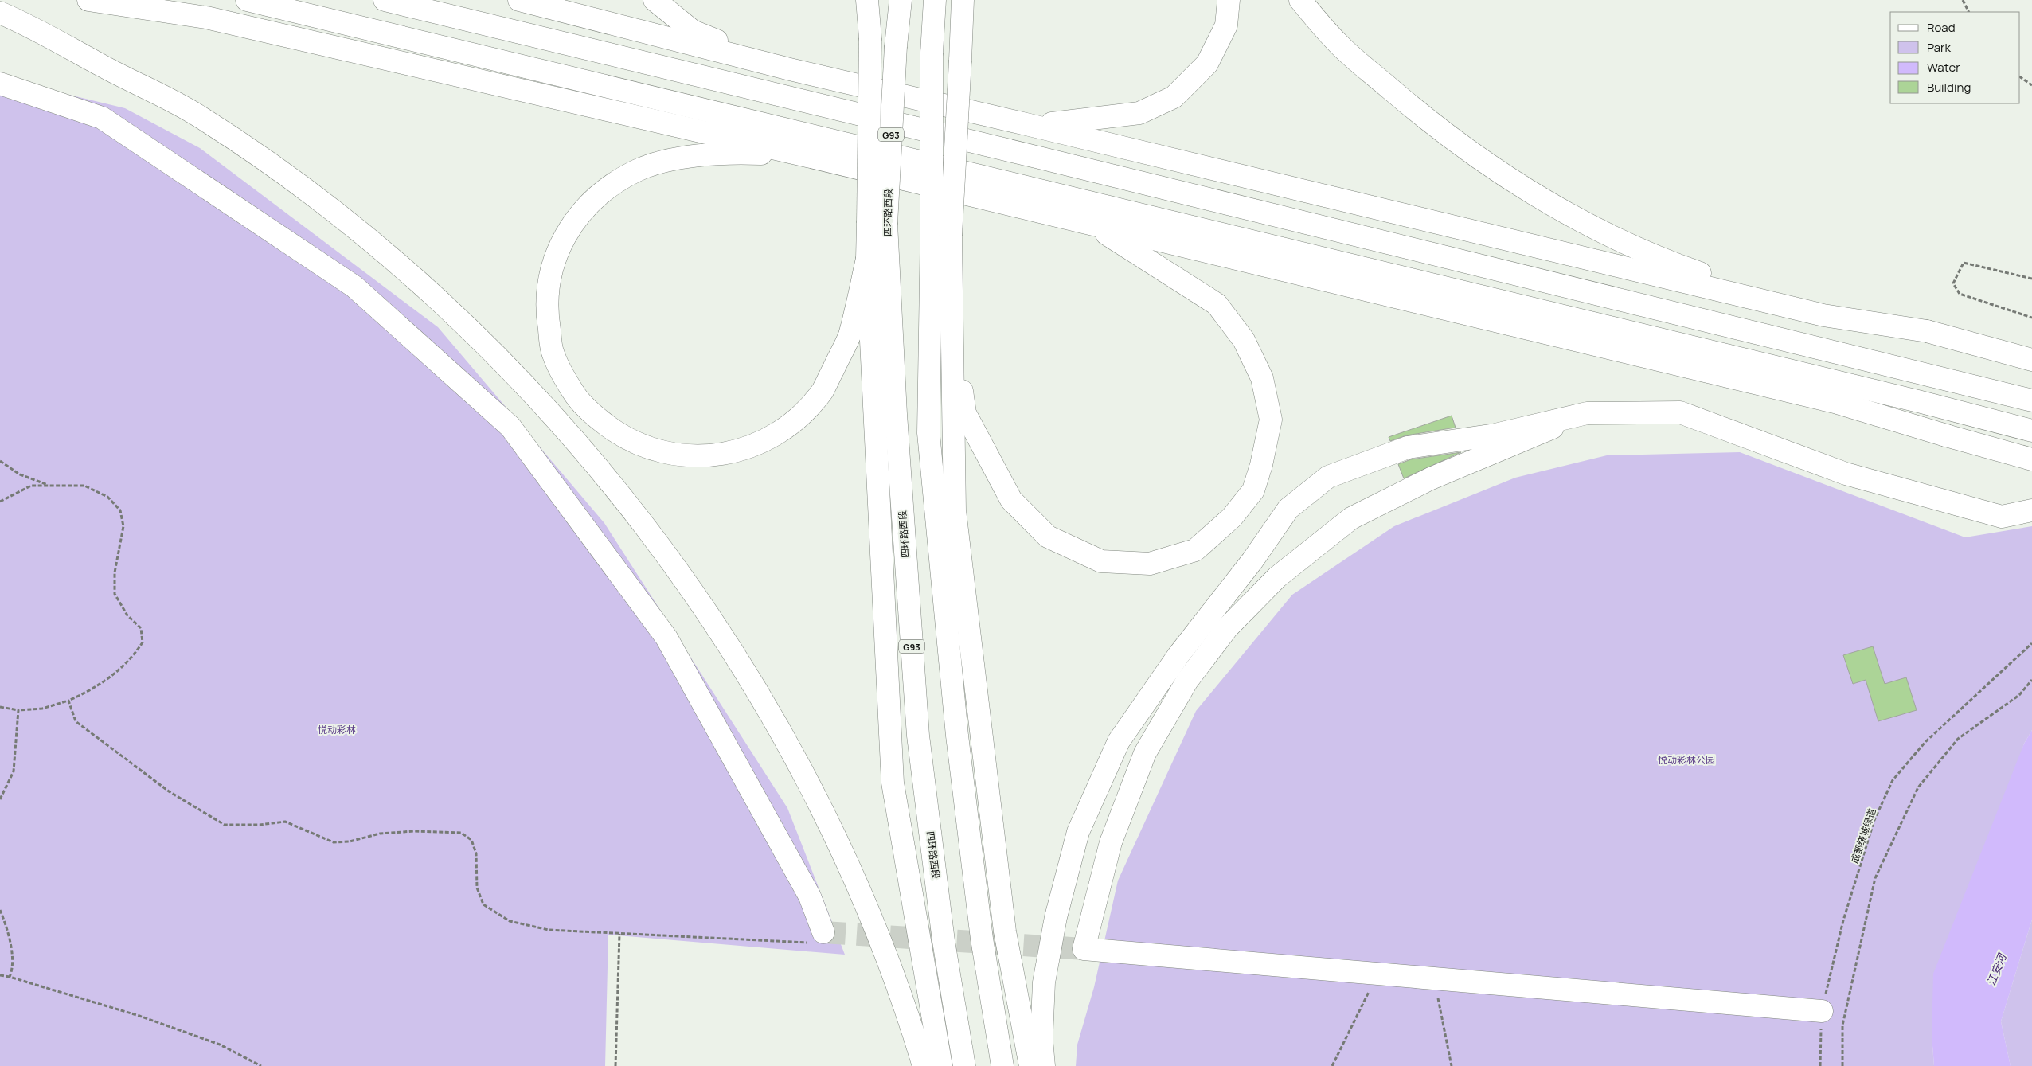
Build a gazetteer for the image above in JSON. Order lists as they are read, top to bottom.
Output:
{
  "streets": {
    "main road": ["G93", "四环路西段"],
    "path": ["成都绕城绿道"]
  },
  "water": ["江安河"],
  "parks": ["悦动彩林", "悦动彩林公园"],
  "legend": [
    "Road",
    "Park",
    "Water",
    "Building"
  ]
}
